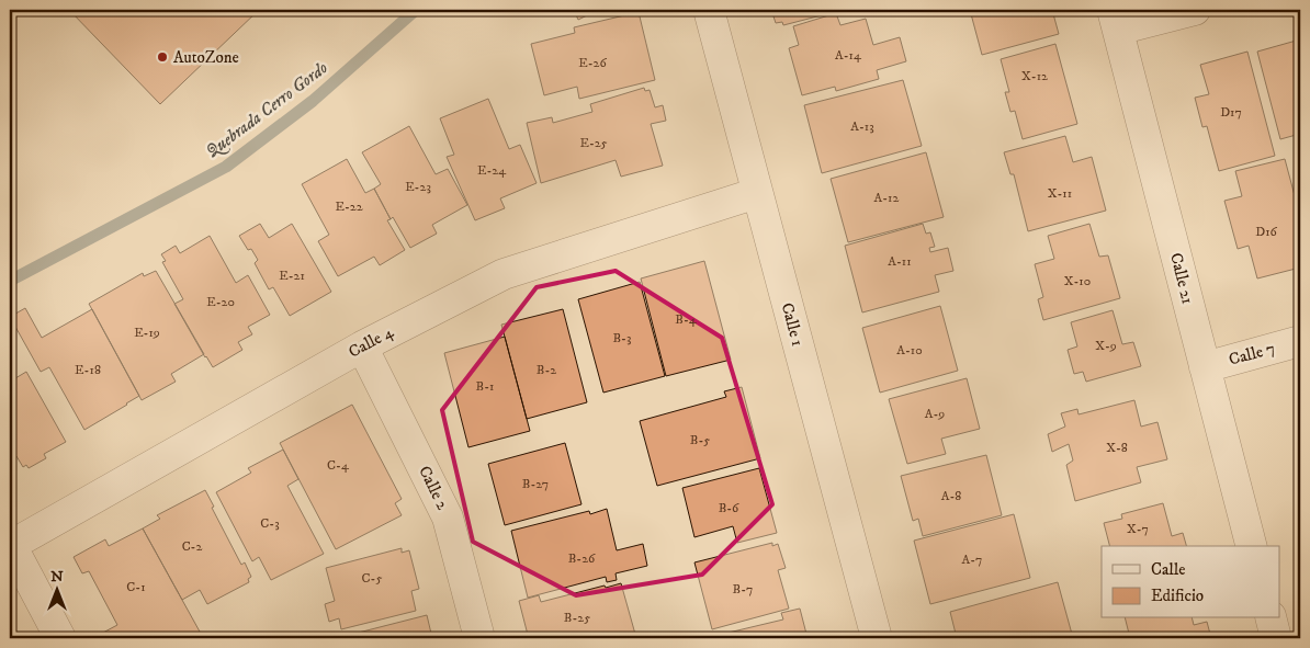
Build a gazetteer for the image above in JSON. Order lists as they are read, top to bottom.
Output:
{
  "streets": {
    "street": [
      "Calle 21",
      "Calle 1",
      "Calle 4",
      "Calle 7",
      "Calle 2"
    ]
  },
  "crossings": [
    ["Calle 21", "Calle 7"],
    ["Calle 1", "Calle 4"],
    ["Calle 4", "Calle 2"]
  ],
  "water": ["Quebrada Cerro Gordo"],
  "places": ["AutoZone"],
  "house_numbers": [
    "A-14",
    "E-26",
    "X-12",
    "D17",
    "A-13",
    "E-25",
    "E-24",
    "E-23",
    "X-11",
    "A-12",
    "E-22",
    "D16",
    "A-11",
    "E-21",
    "X-10",
    "E-20",
    "B-4",
    "E-19",
    "B-3",
    "X-9",
    "A-10",
    "E-18",
    "B-2",
    "B-1",
    "A-9",
    "B-5",
    "X-8",
    "C-4",
    "B-27",
    "A-8",
    "B-6",
    "C-3",
    "X-7",
    "C-2",
    "B-26",
    "A-7",
    "C-5",
    "C-1",
    "B-7",
    "B-25"
  ],
  "legend": ["Calle", "Edificio"],
  "north": "top"
}
